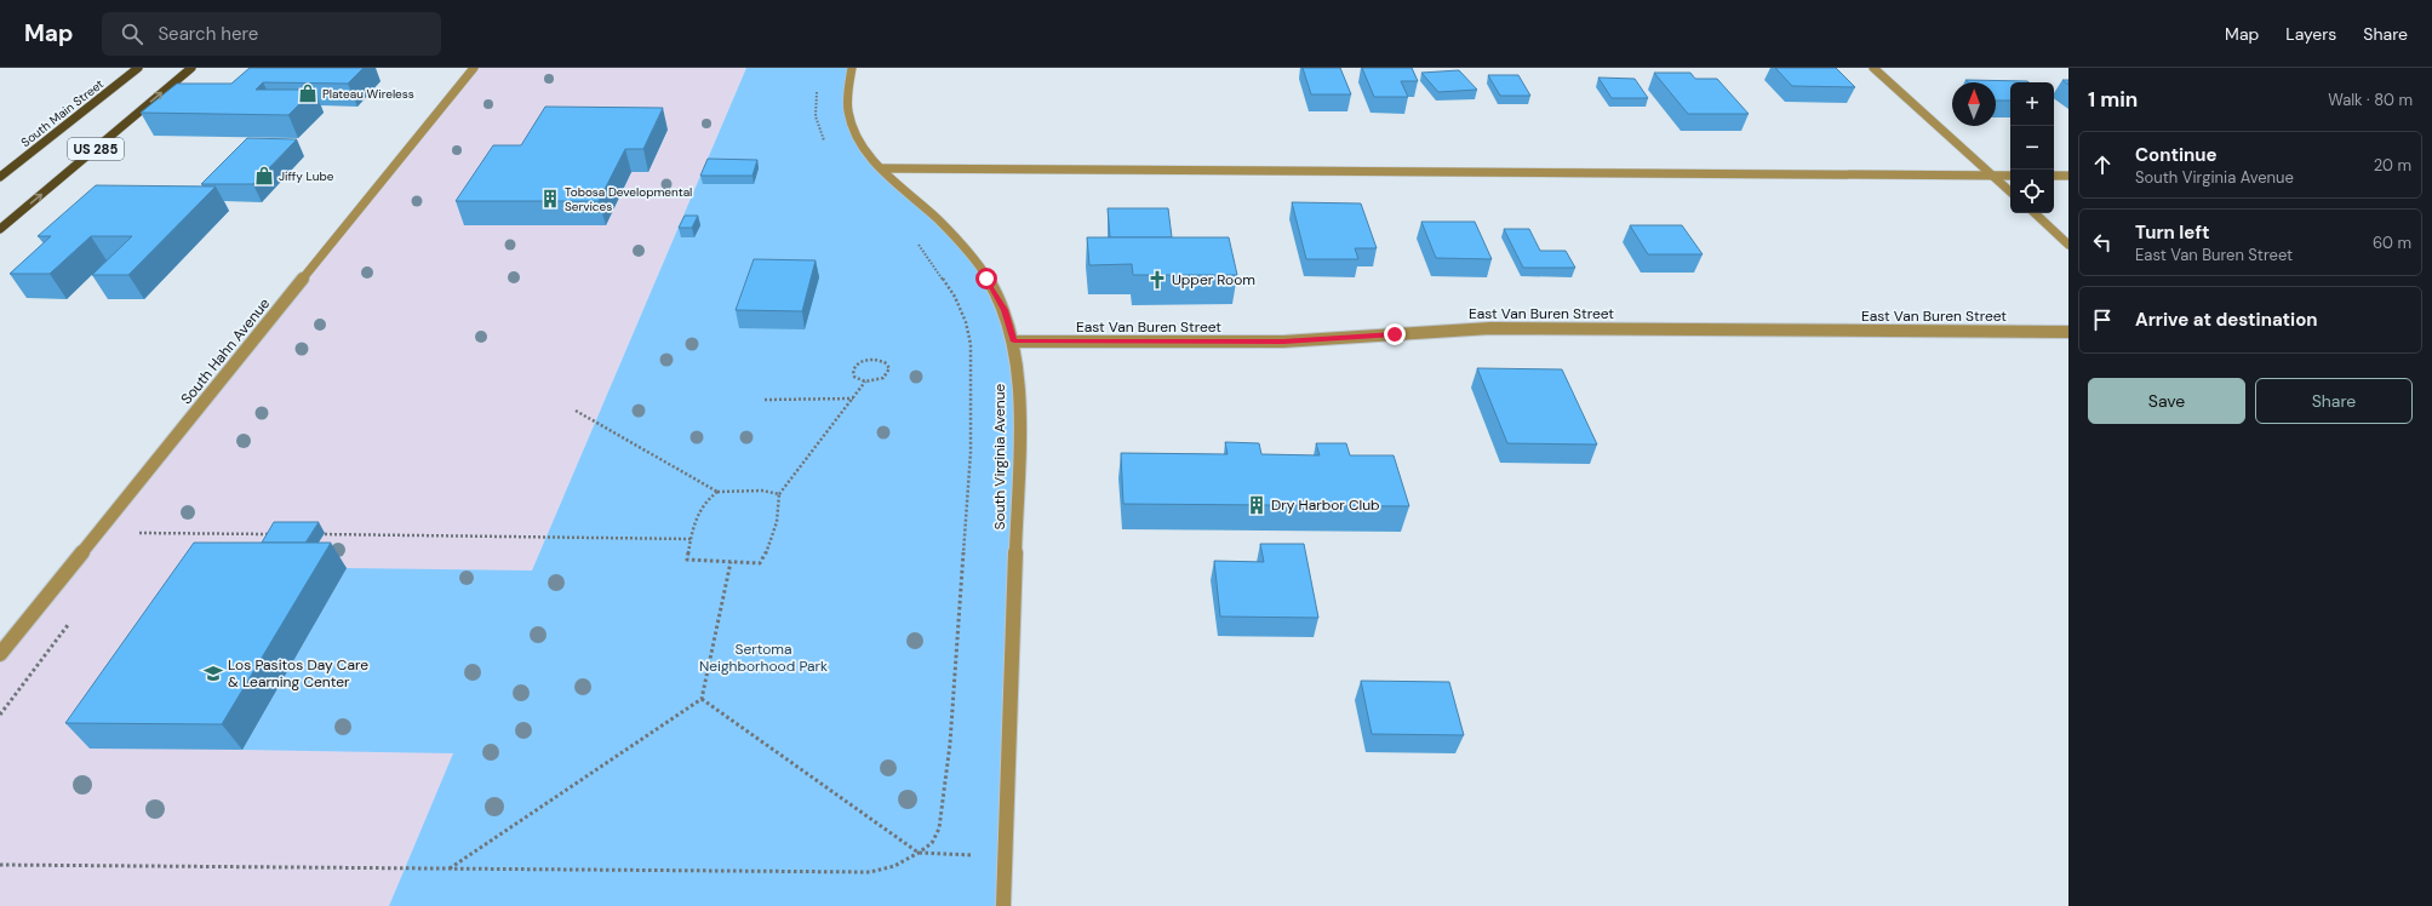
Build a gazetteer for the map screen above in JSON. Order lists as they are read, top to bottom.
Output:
{
  "streets": {
    "main road": ["South Main Street", "US 285"],
    "street": ["East Van Buren Street", "South Hahn Avenue", "South Virginia Avenue"]
  },
  "crossings": [
    ["East Van Buren Street", "South Virginia Avenue"]
  ],
  "parks": ["Sertoma Neighborhood Park"],
  "places": {
    "shop": ["Plateau Wireless", "Jiffy Lube"],
    "building": ["Tobosa Developmental Services", "Dry Harbor Club"],
    "church": ["Upper Room"],
    "school or university": ["Los Pasitos Day Care & Learning Center"]
  },
  "north": "top",
  "page": {
    "header": "Map",
    "search": "Search here",
    "nav": ["Map", "Layers", "Share"],
    "heading": ["1 min", "Walk · 80 m"],
    "map_buttons": ["+", "−"],
    "list": [
      ["Continue", "South Virginia Avenue", "20 m"],
      ["Turn left", "East Van Buren Street", "60 m"],
      "Arrive at destination"
    ],
    "buttons": ["Save", "Share"]
  }
}
